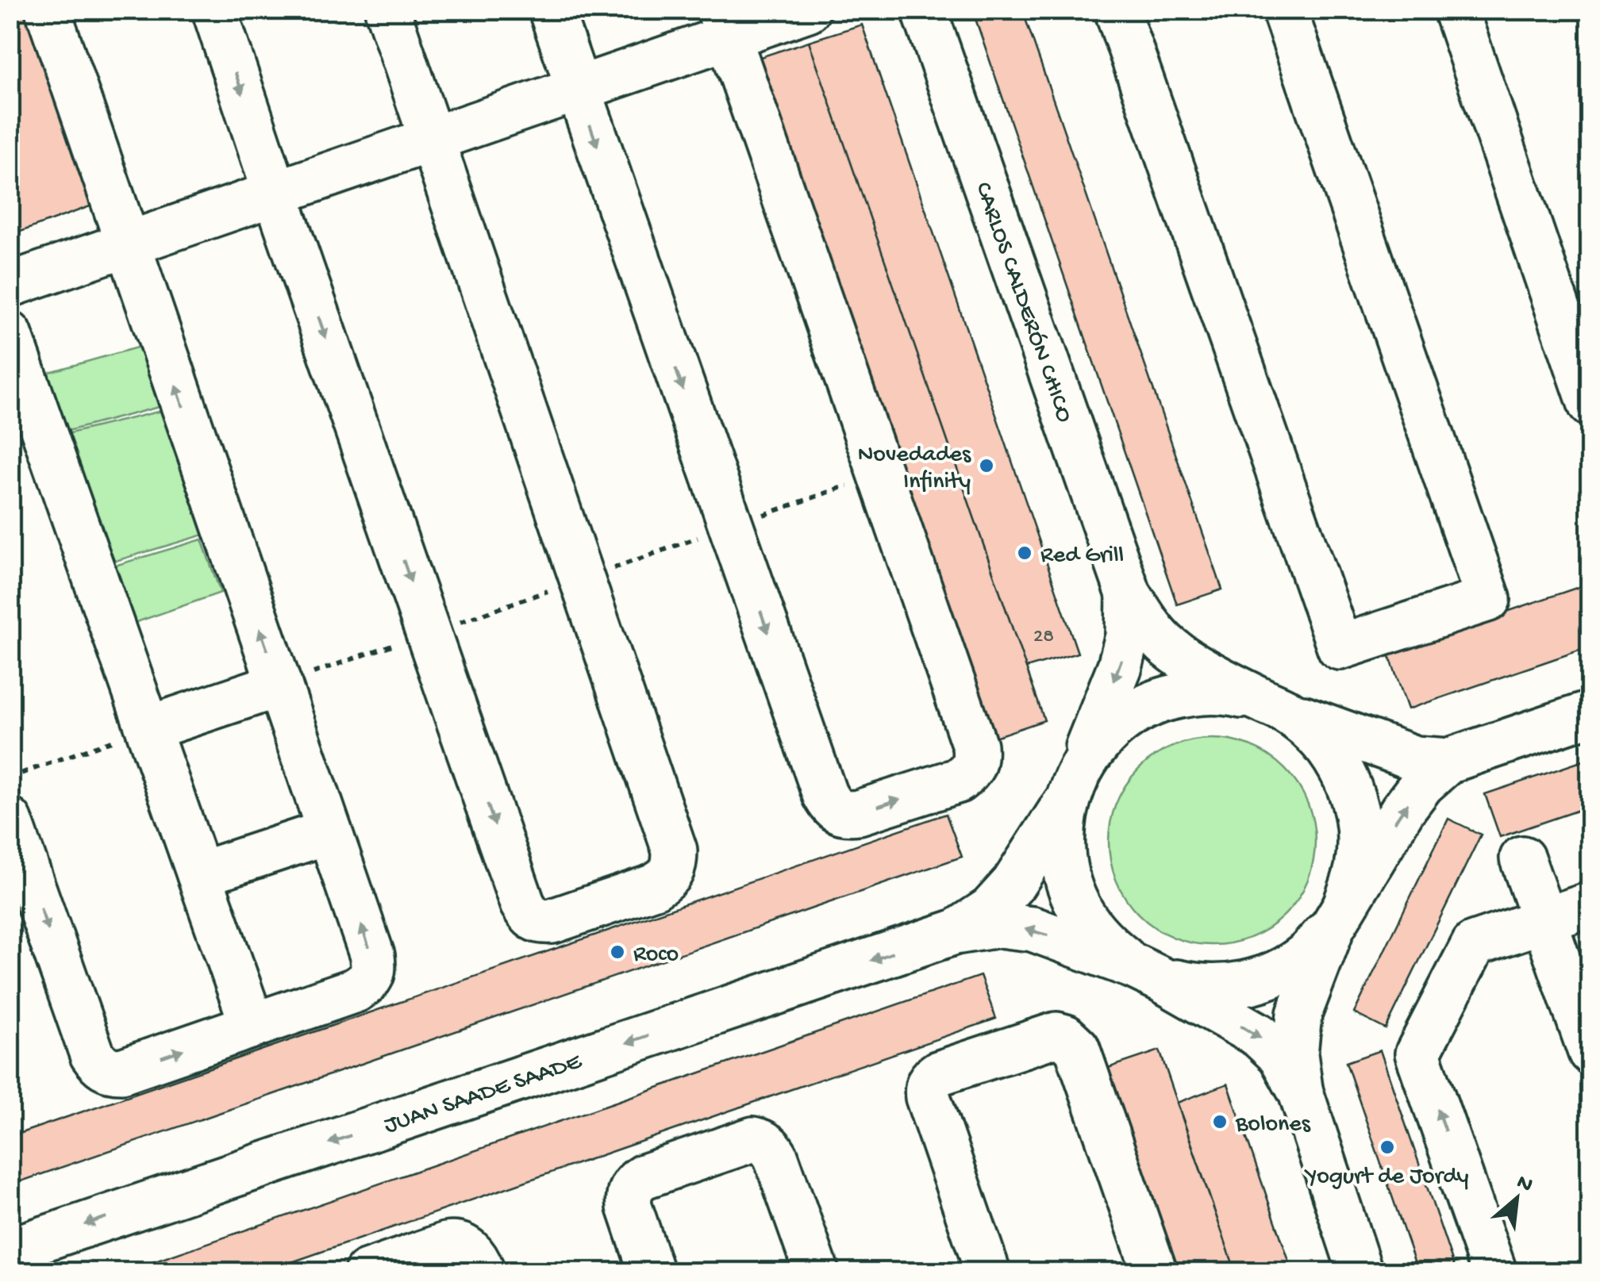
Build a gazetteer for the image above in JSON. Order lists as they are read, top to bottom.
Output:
{
  "streets": {
    "street": ["CARLOS CALDERÓN CHICO", "JUAN SAADE SAADE"]
  },
  "one_way": ["JUAN SAADE SAADE"],
  "places": [
    "Novedades Infinity",
    "Red Grill",
    "Roco",
    "Bolones",
    "Yogurt de Jordy"
  ],
  "house_numbers": ["28"],
  "north": "top right"
}
